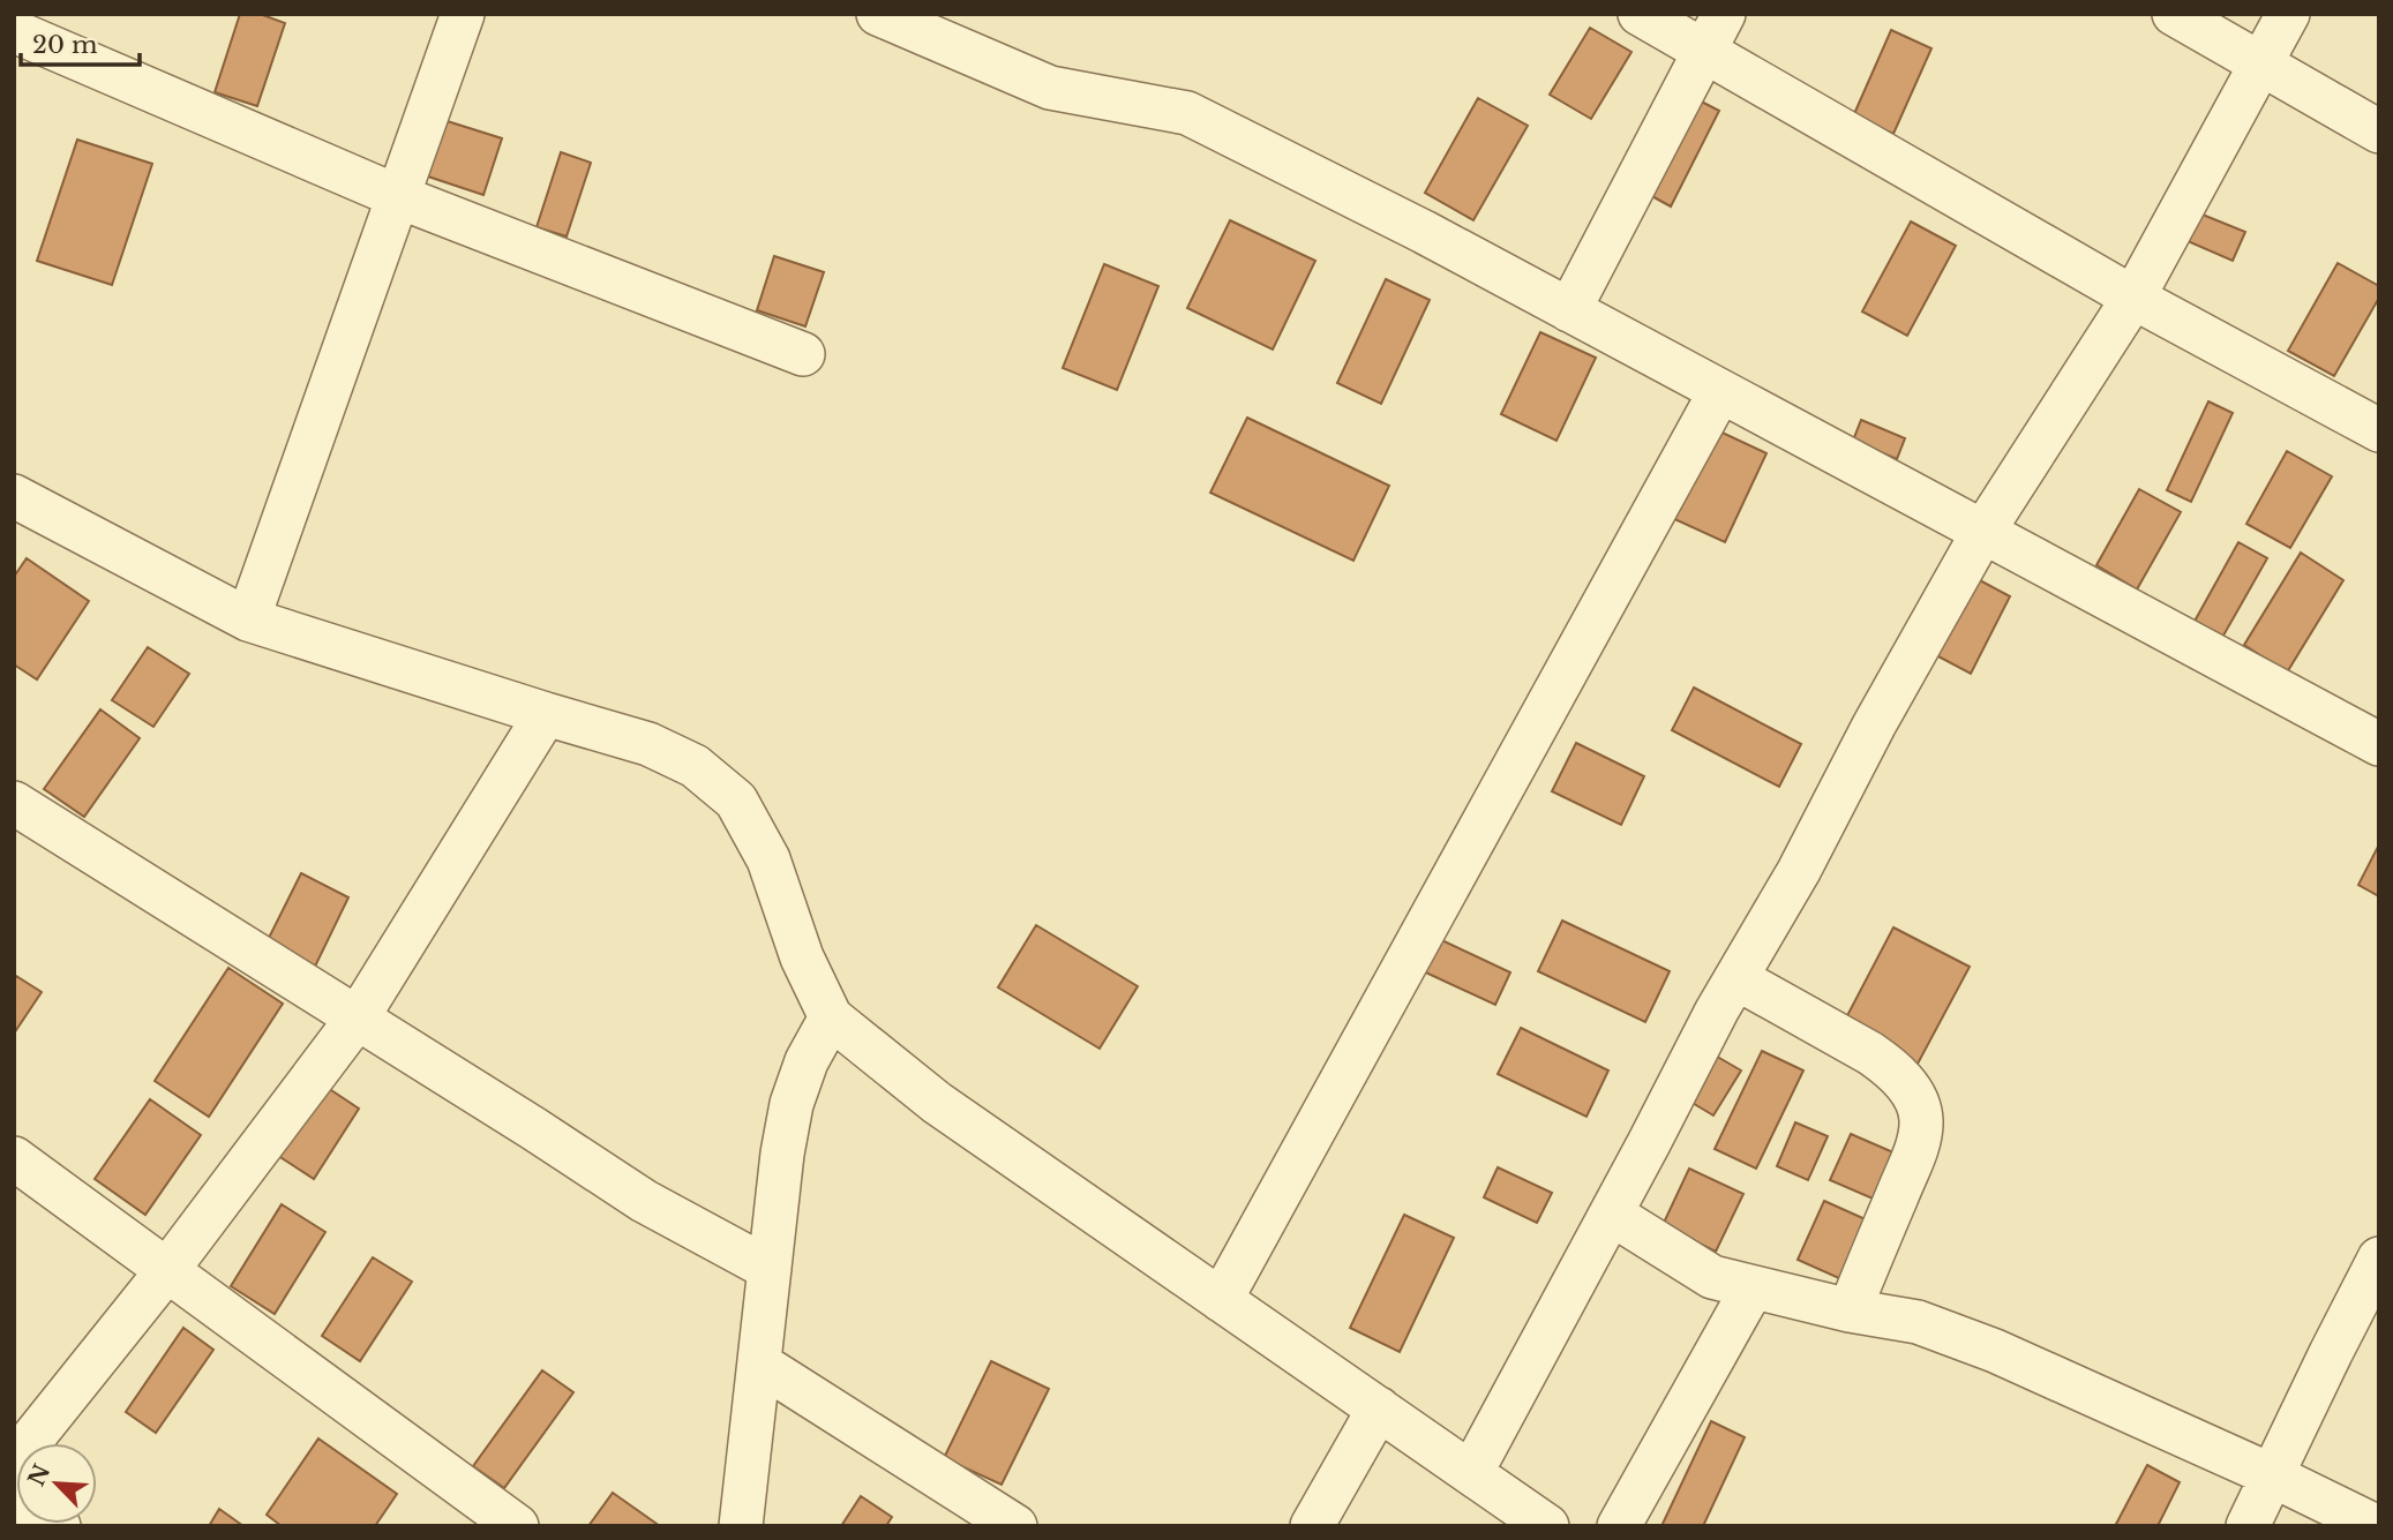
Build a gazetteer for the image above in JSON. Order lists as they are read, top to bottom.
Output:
{
  "scale_bar": "20 m",
  "north": "top left"
}
